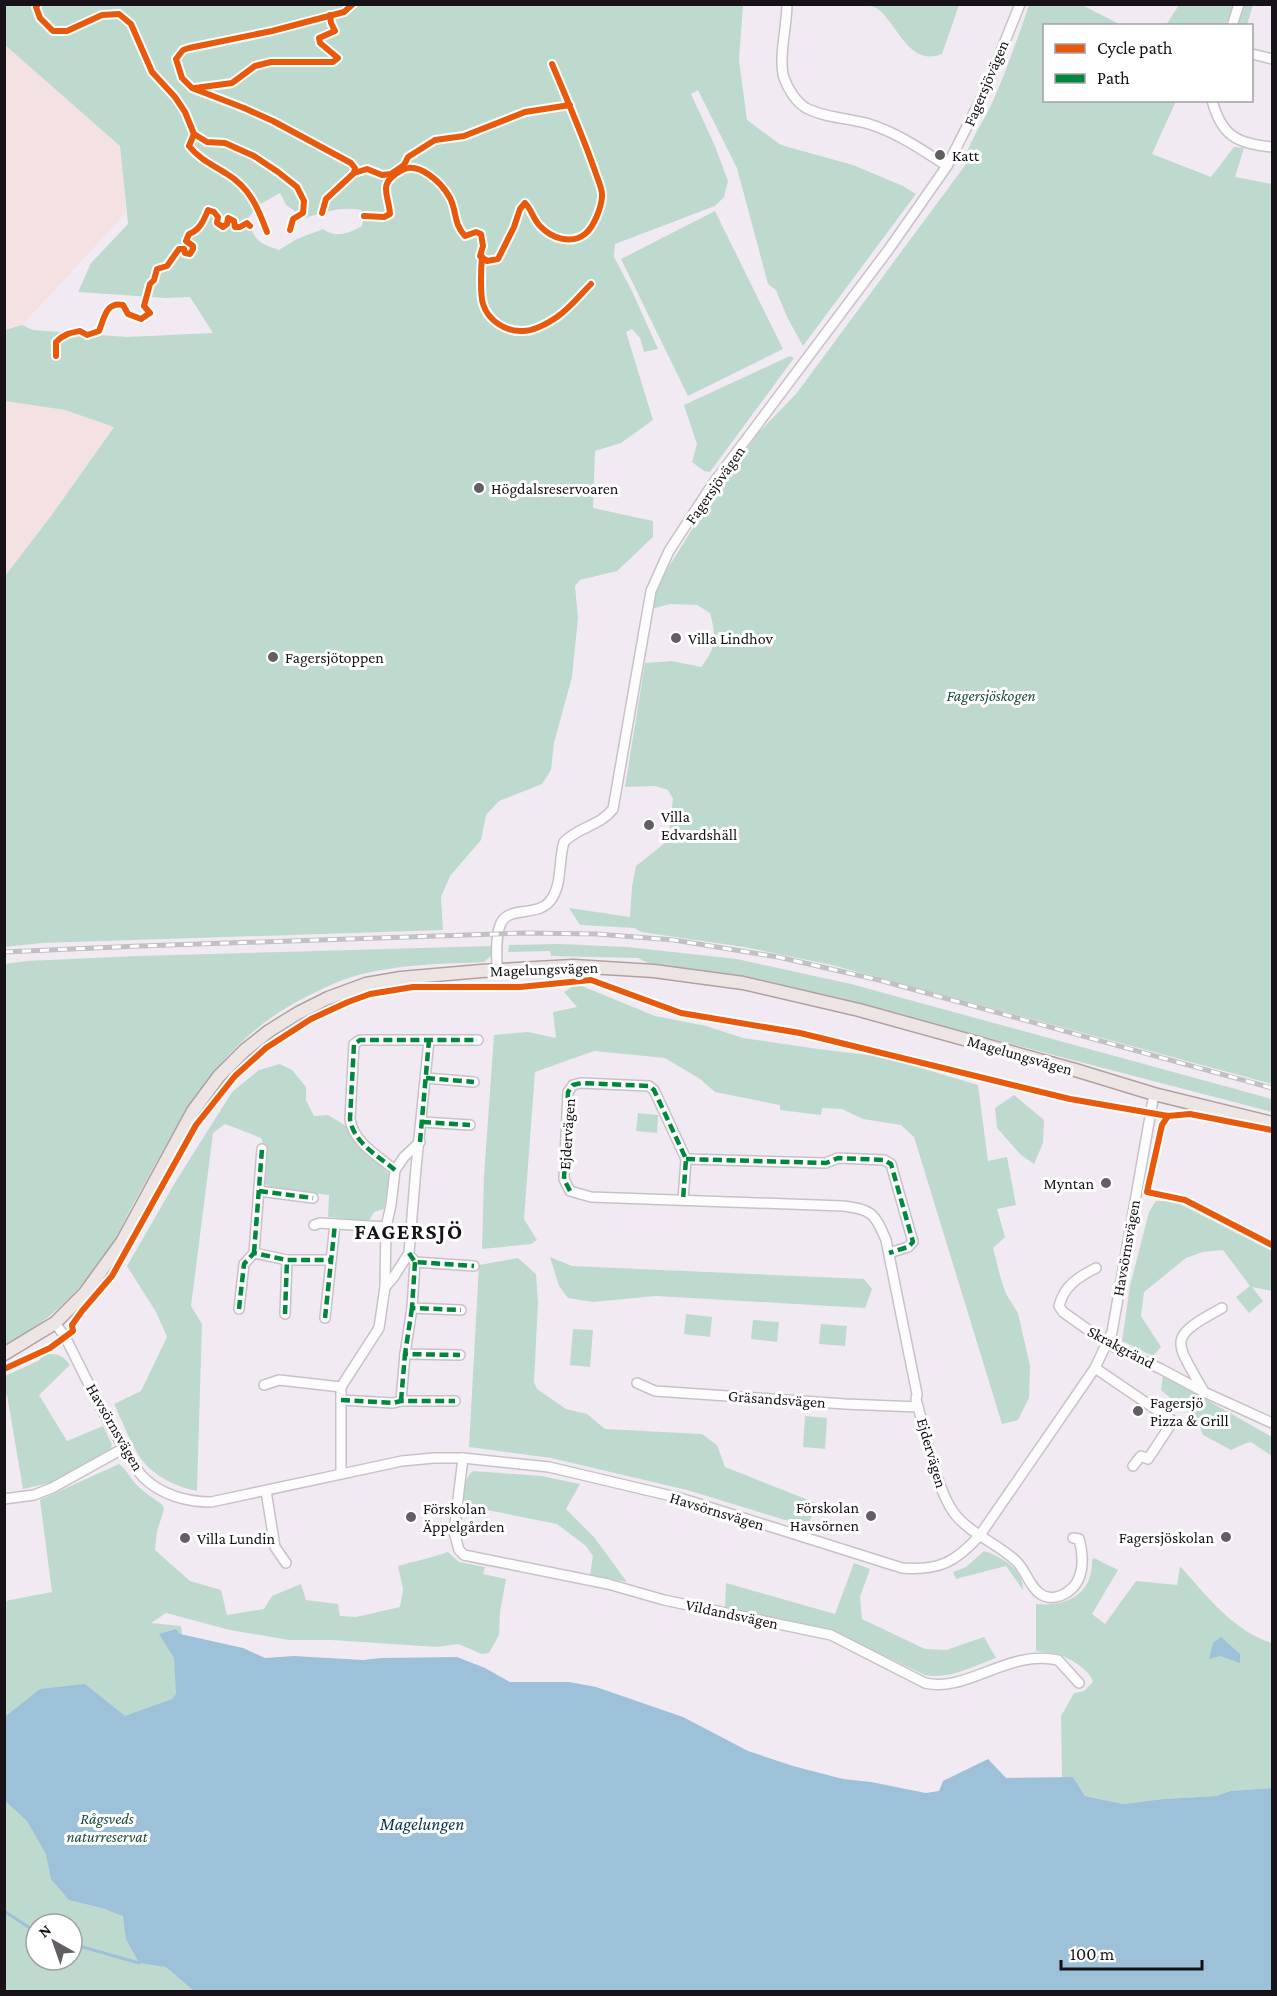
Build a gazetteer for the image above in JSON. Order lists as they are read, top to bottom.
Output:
{
  "streets": {
    "main road": ["Magelungsvägen"],
    "street": [
      "Fagersjövägen",
      "Ejdervägen",
      "Havsörnsvägen",
      "Skrakgränd",
      "Gräsandsvägen",
      "Vildandsvägen"
    ]
  },
  "crossings": [
    ["Fagersjövägen", "Magelungsvägen"],
    ["Magelungsvägen", "Havsörnsvägen"],
    ["Ejdervägen", "Havsörnsvägen"],
    ["Ejdervägen", "Gräsandsvägen"],
    ["Havsörnsvägen", "Skrakgränd"],
    ["Havsörnsvägen", "Vildandsvägen"]
  ],
  "districts": ["FAGERSJÖ"],
  "water": ["Magelungen"],
  "parks": ["Fagersjöskogen", "Rågsveds naturreservat"],
  "places": [
    "Katt",
    "Högdalsreservoaren",
    "Villa Lindhov",
    "Fagersjötoppen",
    "Villa Edvardshäll",
    "Myntan",
    "Fagersjö Pizza & Grill",
    "Förskolan Havsörnen",
    "Förskolan Äppelgården",
    "Fagersjöskolan",
    "Villa Lundin"
  ],
  "legend": ["Cycle path", "Path"],
  "scale_bar": "100 m",
  "north": "top left"
}
